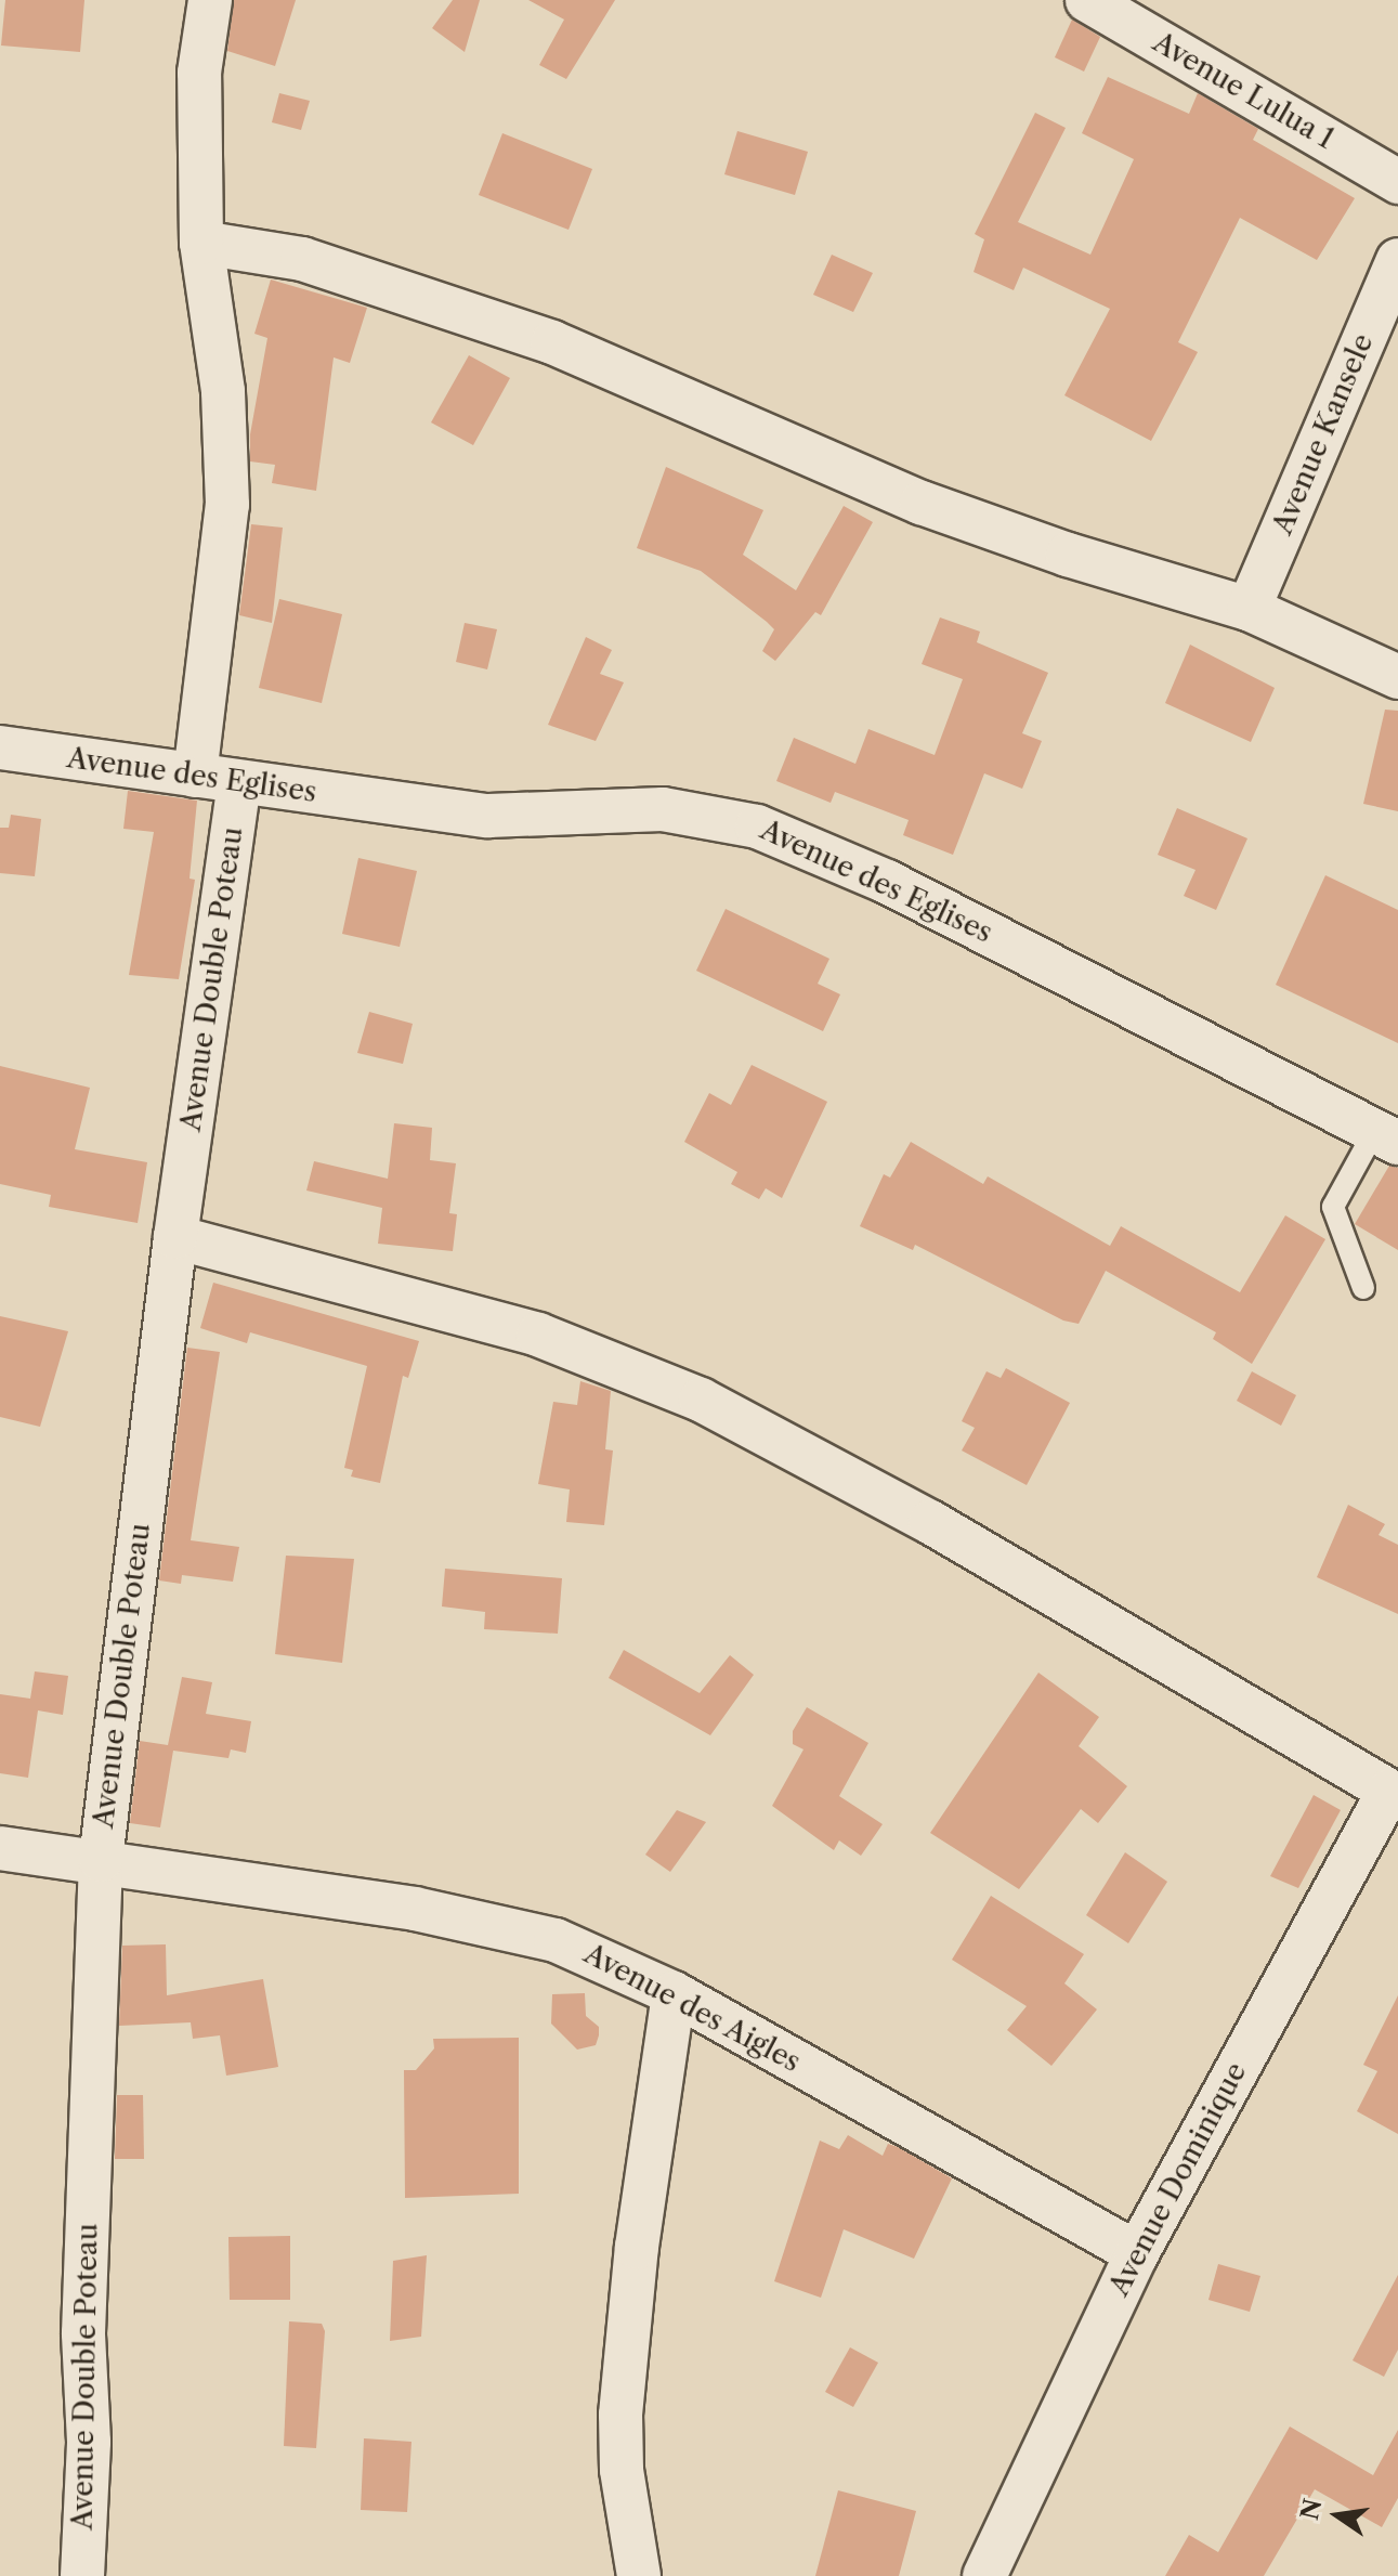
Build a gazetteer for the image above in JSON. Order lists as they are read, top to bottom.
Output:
{
  "streets": {
    "street": [
      "Avenue Lulua 1",
      "Avenue Kansele",
      "Avenue des Eglises",
      "Avenue Double Poteau",
      "Avenue des Aigles",
      "Avenue Dominique"
    ]
  },
  "crossings": [
    ["Avenue des Eglises", "Avenue Double Poteau"],
    ["Avenue Double Poteau", "Avenue des Aigles"],
    ["Avenue des Aigles", "Avenue Dominique"]
  ],
  "north": "left"
}
